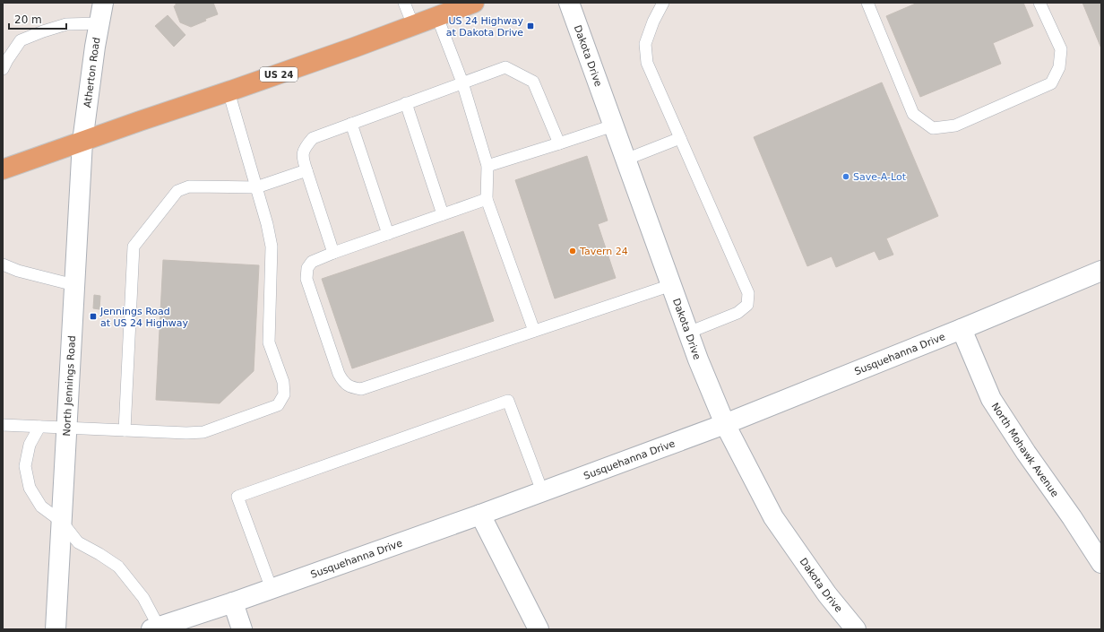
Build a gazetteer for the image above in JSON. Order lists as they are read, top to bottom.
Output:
{
  "streets": {
    "highway": ["US 24"],
    "street": [
      "Dakota Drive",
      "Atherton Road",
      "Susquehanna Drive",
      "North Jennings Road",
      "North Mohawk Avenue"
    ]
  },
  "crossings": [
    ["Dakota Drive", "Susquehanna Drive"],
    ["Atherton Road", "US 24"],
    ["Atherton Road", "North Jennings Road"],
    ["US 24", "North Jennings Road"],
    ["Susquehanna Drive", "North Mohawk Avenue"]
  ],
  "places": {
    "transit": ["US 24 Highway at Dakota Drive", "Jennings Road at US 24 Highway"],
    "other": ["Save-A-Lot", "Tavern 24"]
  },
  "scale_bar": "20 m"
}
